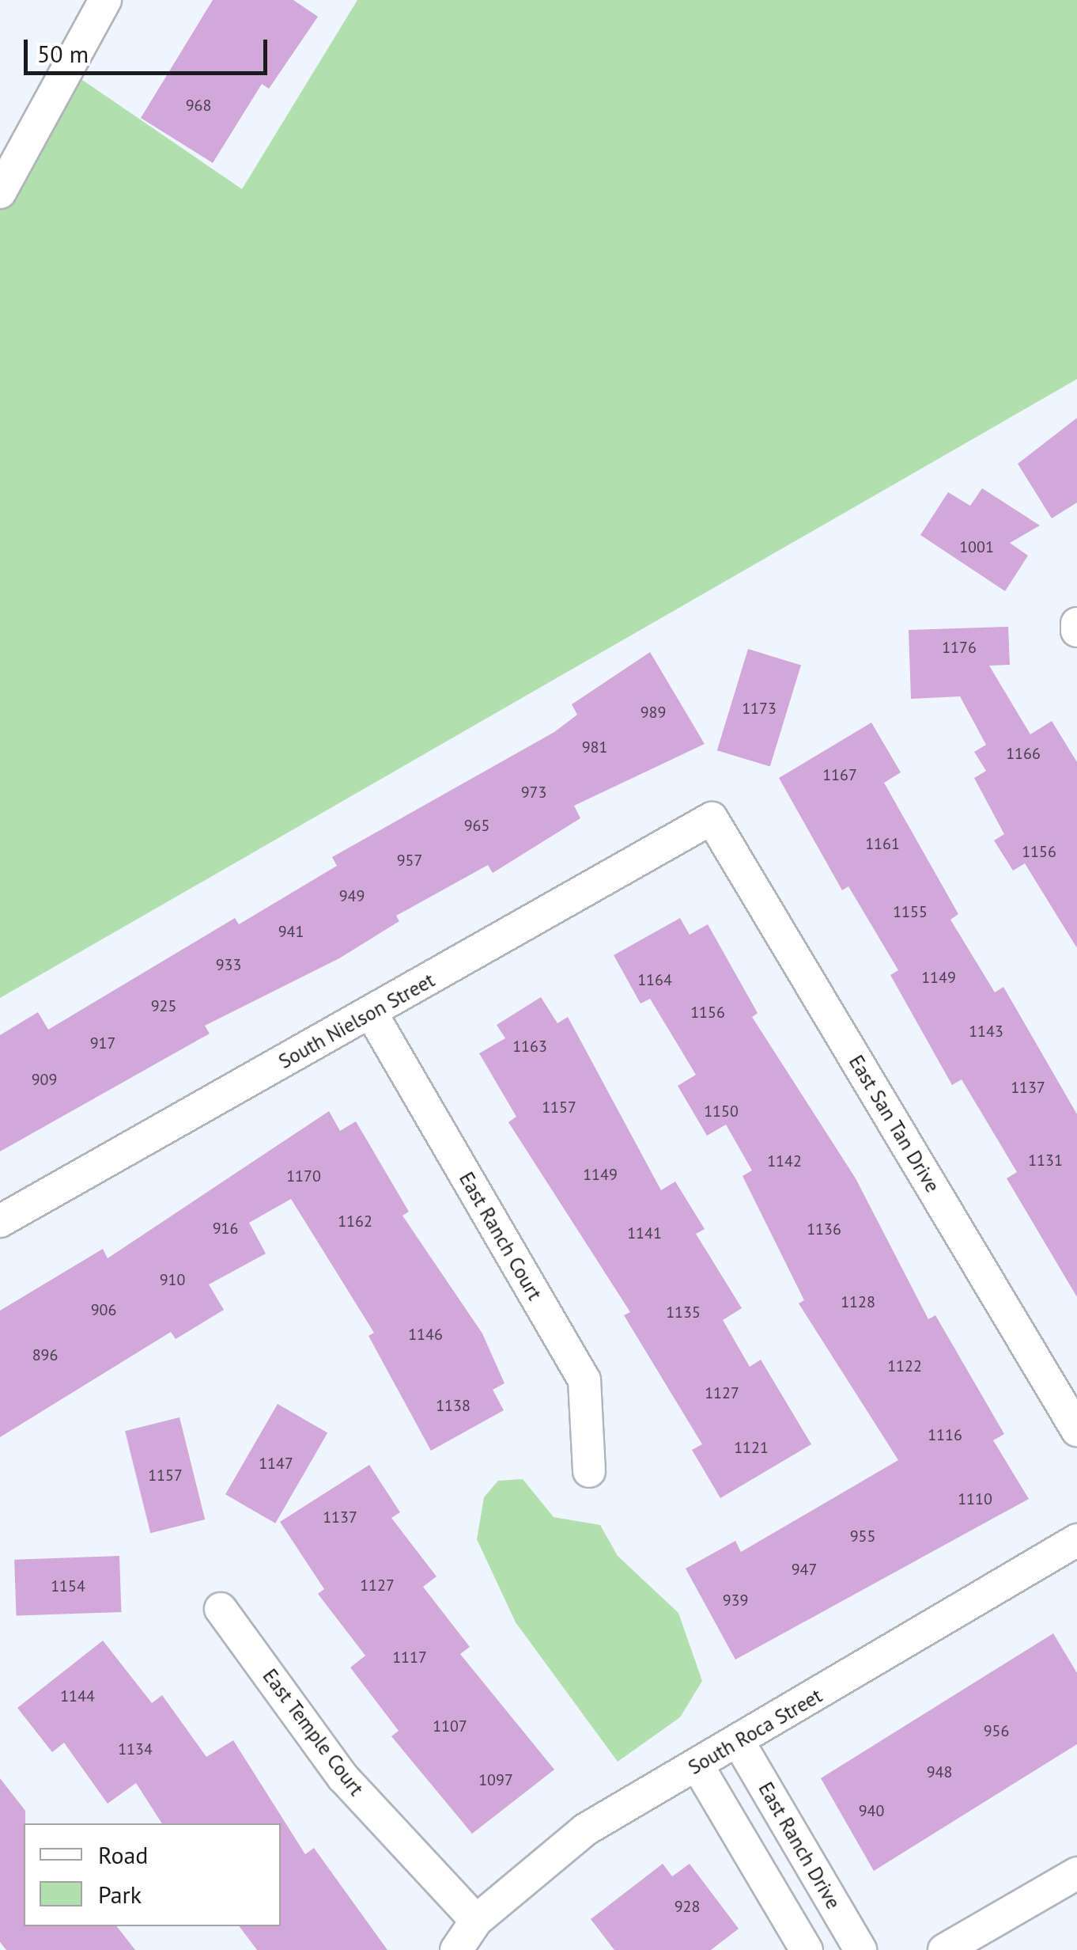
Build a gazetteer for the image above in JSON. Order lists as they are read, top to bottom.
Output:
{
  "streets": {
    "street": [
      "South Nielson Street",
      "East San Tan Drive",
      "East Ranch Court",
      "South Roca Street",
      "East Temple Court",
      "East Ranch Drive"
    ]
  },
  "crossings": [
    ["South Nielson Street", "East San Tan Drive"],
    ["South Nielson Street", "East Ranch Court"],
    ["South Roca Street", "East Temple Court"],
    ["South Roca Street", "East Ranch Drive"]
  ],
  "house_numbers": [
    "968",
    "1001",
    "1176",
    "1173",
    "989",
    "981",
    "1166",
    "1167",
    "973",
    "965",
    "1161",
    "1156",
    "957",
    "949",
    "1155",
    "941",
    "933",
    "1149",
    "1164",
    "925",
    "1156",
    "1143",
    "917",
    "1163",
    "909",
    "1137",
    "1157",
    "1150",
    "1131",
    "1142",
    "1149",
    "1170",
    "1162",
    "916",
    "1136",
    "1141",
    "910",
    "1128",
    "906",
    "1135",
    "1146",
    "896",
    "1122",
    "1127",
    "1138",
    "1116",
    "1121",
    "1147",
    "1157",
    "1110",
    "1137",
    "955",
    "947",
    "1127",
    "1154",
    "939",
    "1117",
    "1144",
    "1107",
    "956",
    "1134",
    "948",
    "1097",
    "940",
    "928"
  ],
  "legend": ["Road", "Park"],
  "scale_bar": "50 m"
}
